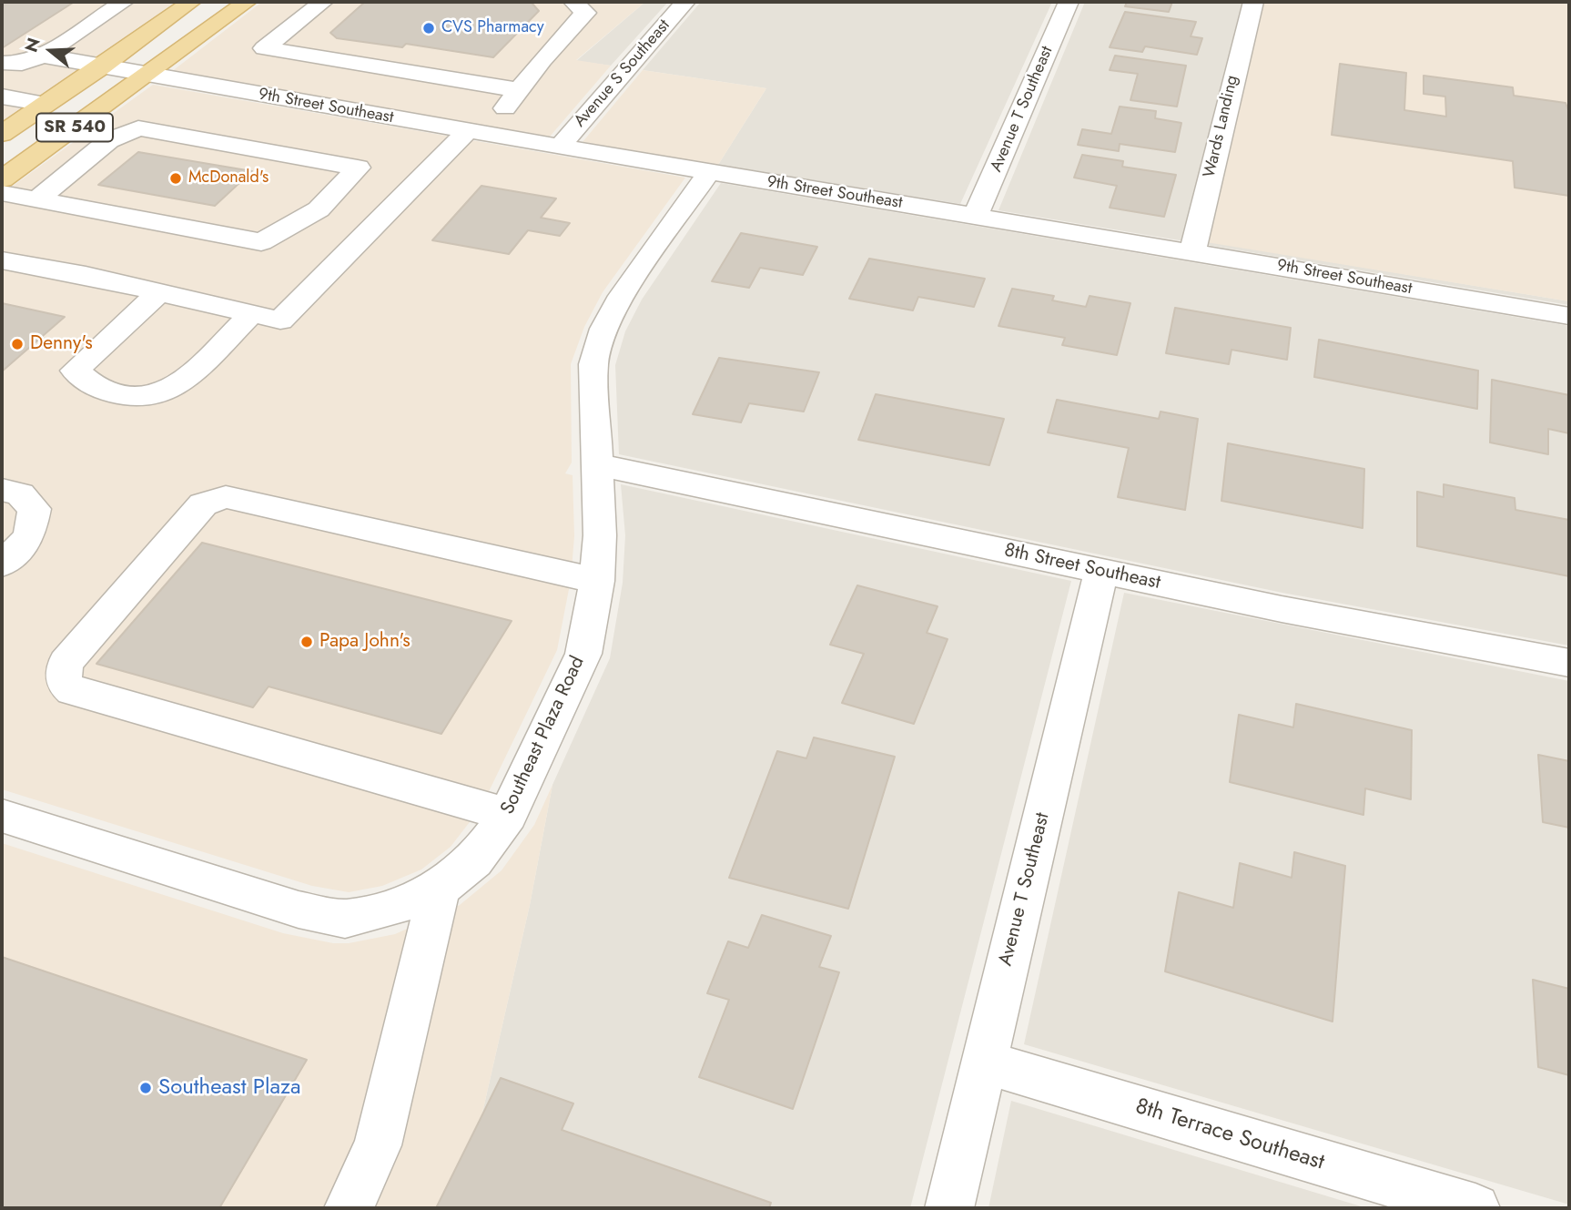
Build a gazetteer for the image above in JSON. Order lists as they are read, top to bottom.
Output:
{
  "streets": {
    "main road": ["SR 540"],
    "street": [
      "Avenue S Southeast",
      "9th Street Southeast",
      "Avenue T Southeast",
      "Wards Landing",
      "8th Street Southeast",
      "Southeast Plaza Road",
      "8th Terrace Southeast"
    ]
  },
  "crossings": [
    ["Avenue S Southeast", "9th Street Southeast"],
    ["9th Street Southeast", "Avenue T Southeast"],
    ["9th Street Southeast", "Wards Landing"],
    ["9th Street Southeast", "SR 540"],
    ["9th Street Southeast", "Southeast Plaza Road"],
    ["Avenue T Southeast", "8th Street Southeast"],
    ["Avenue T Southeast", "8th Terrace Southeast"],
    ["8th Street Southeast", "Southeast Plaza Road"]
  ],
  "places": [
    "CVS Pharmacy",
    "McDonald's",
    "Denny's",
    "Papa John's",
    "Southeast Plaza"
  ],
  "north": "left"
}
